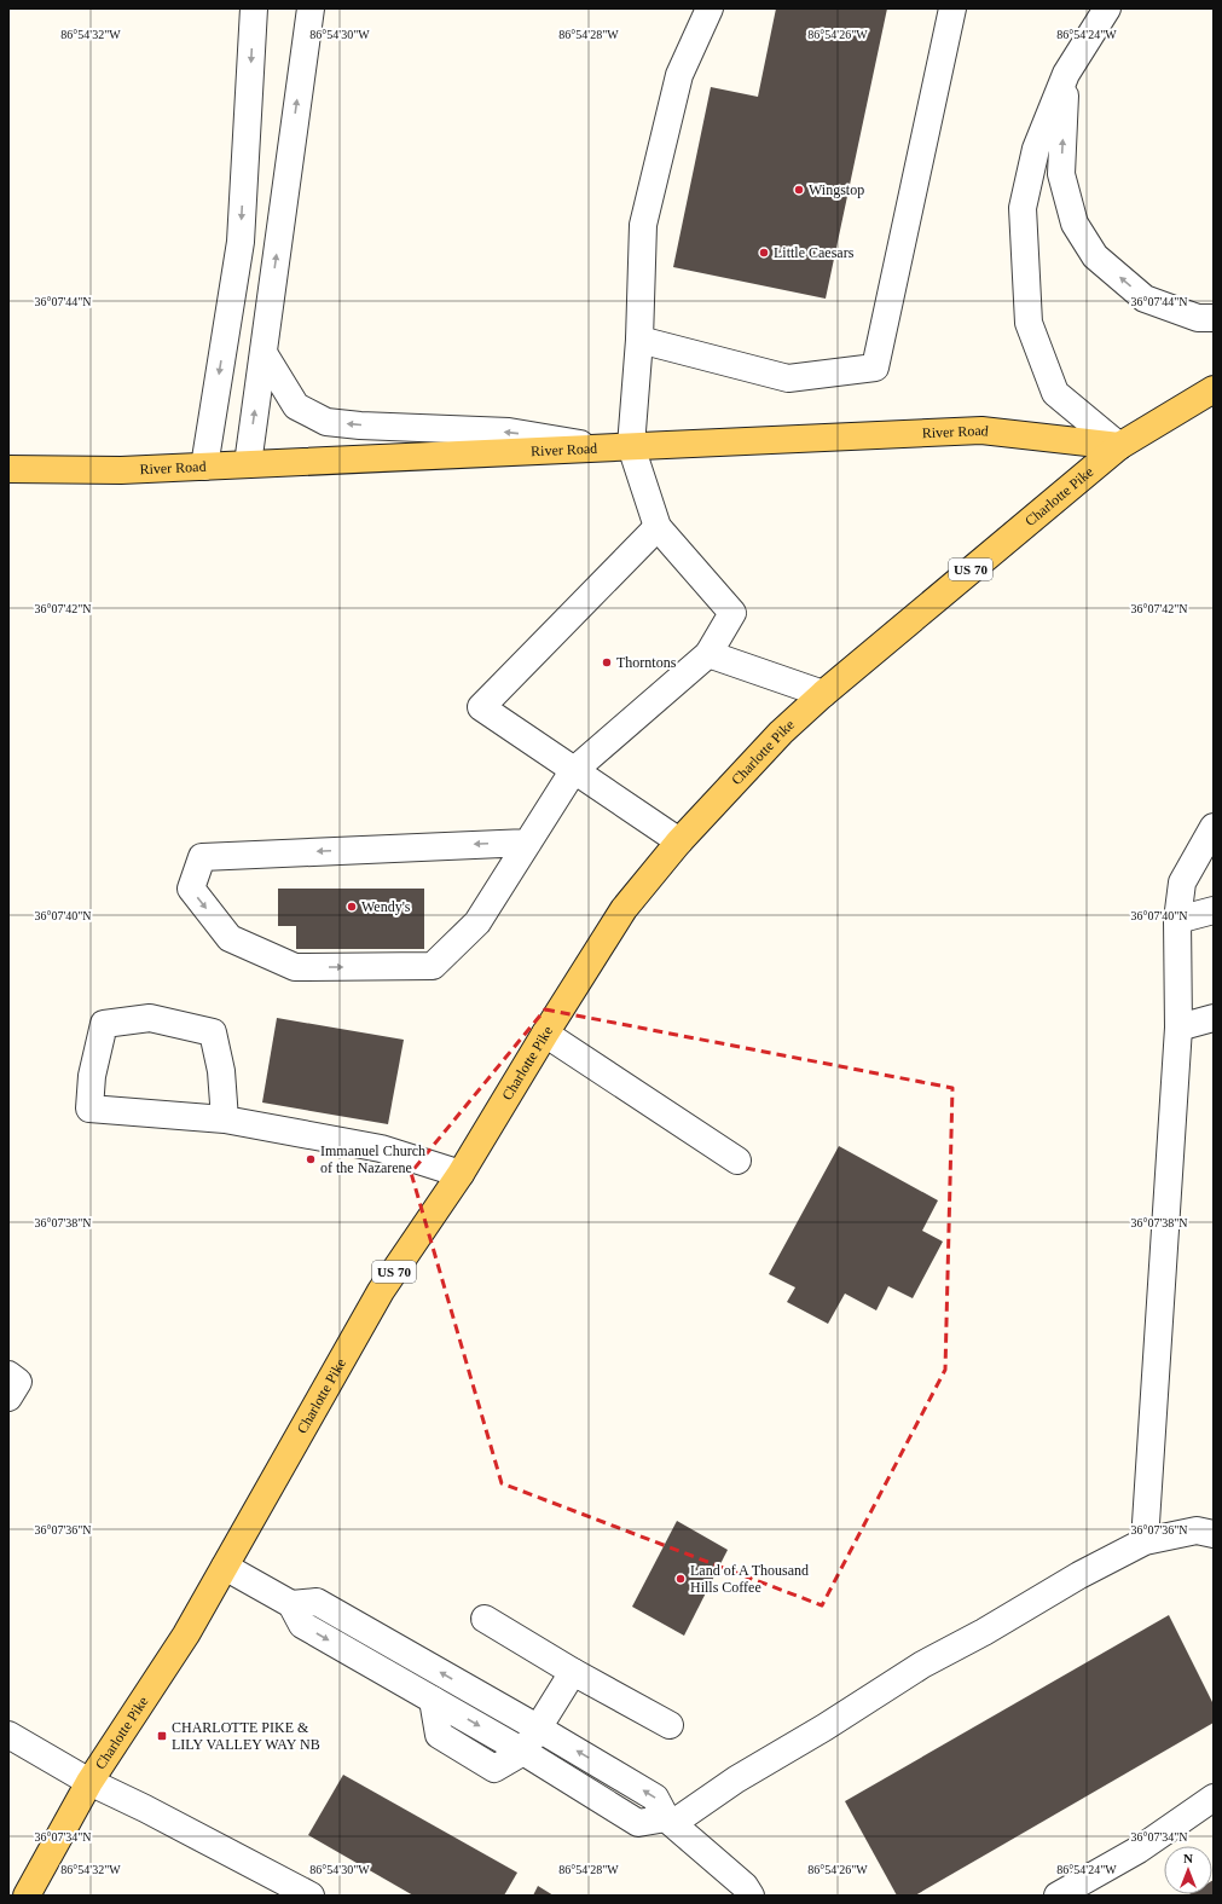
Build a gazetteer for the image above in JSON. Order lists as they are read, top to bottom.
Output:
{
  "streets": {
    "main road": ["River Road", "Charlotte Pike", "US 70"]
  },
  "crossings": [
    ["River Road", "Charlotte Pike"]
  ],
  "places": {
    "other": [
      "Wingstop",
      "Little Caesars",
      "Thorntons",
      "Wendy's",
      "Immanuel Church of the Nazarene",
      "Land of A Thousand Hills Coffee"
    ],
    "transit": ["CHARLOTTE PIKE & LILY VALLEY WAY NB"]
  },
  "north": "top",
  "coordinates": [
    "86°54'32\"W",
    "86°54'30\"W",
    "86°54'28\"W",
    "86°54'26\"W",
    "86°54'24\"W",
    "36°07'44\"N",
    "36°07'42\"N",
    "36°07'40\"N",
    "36°07'38\"N",
    "36°07'36\"N",
    "36°07'34\"N"
  ]
}
